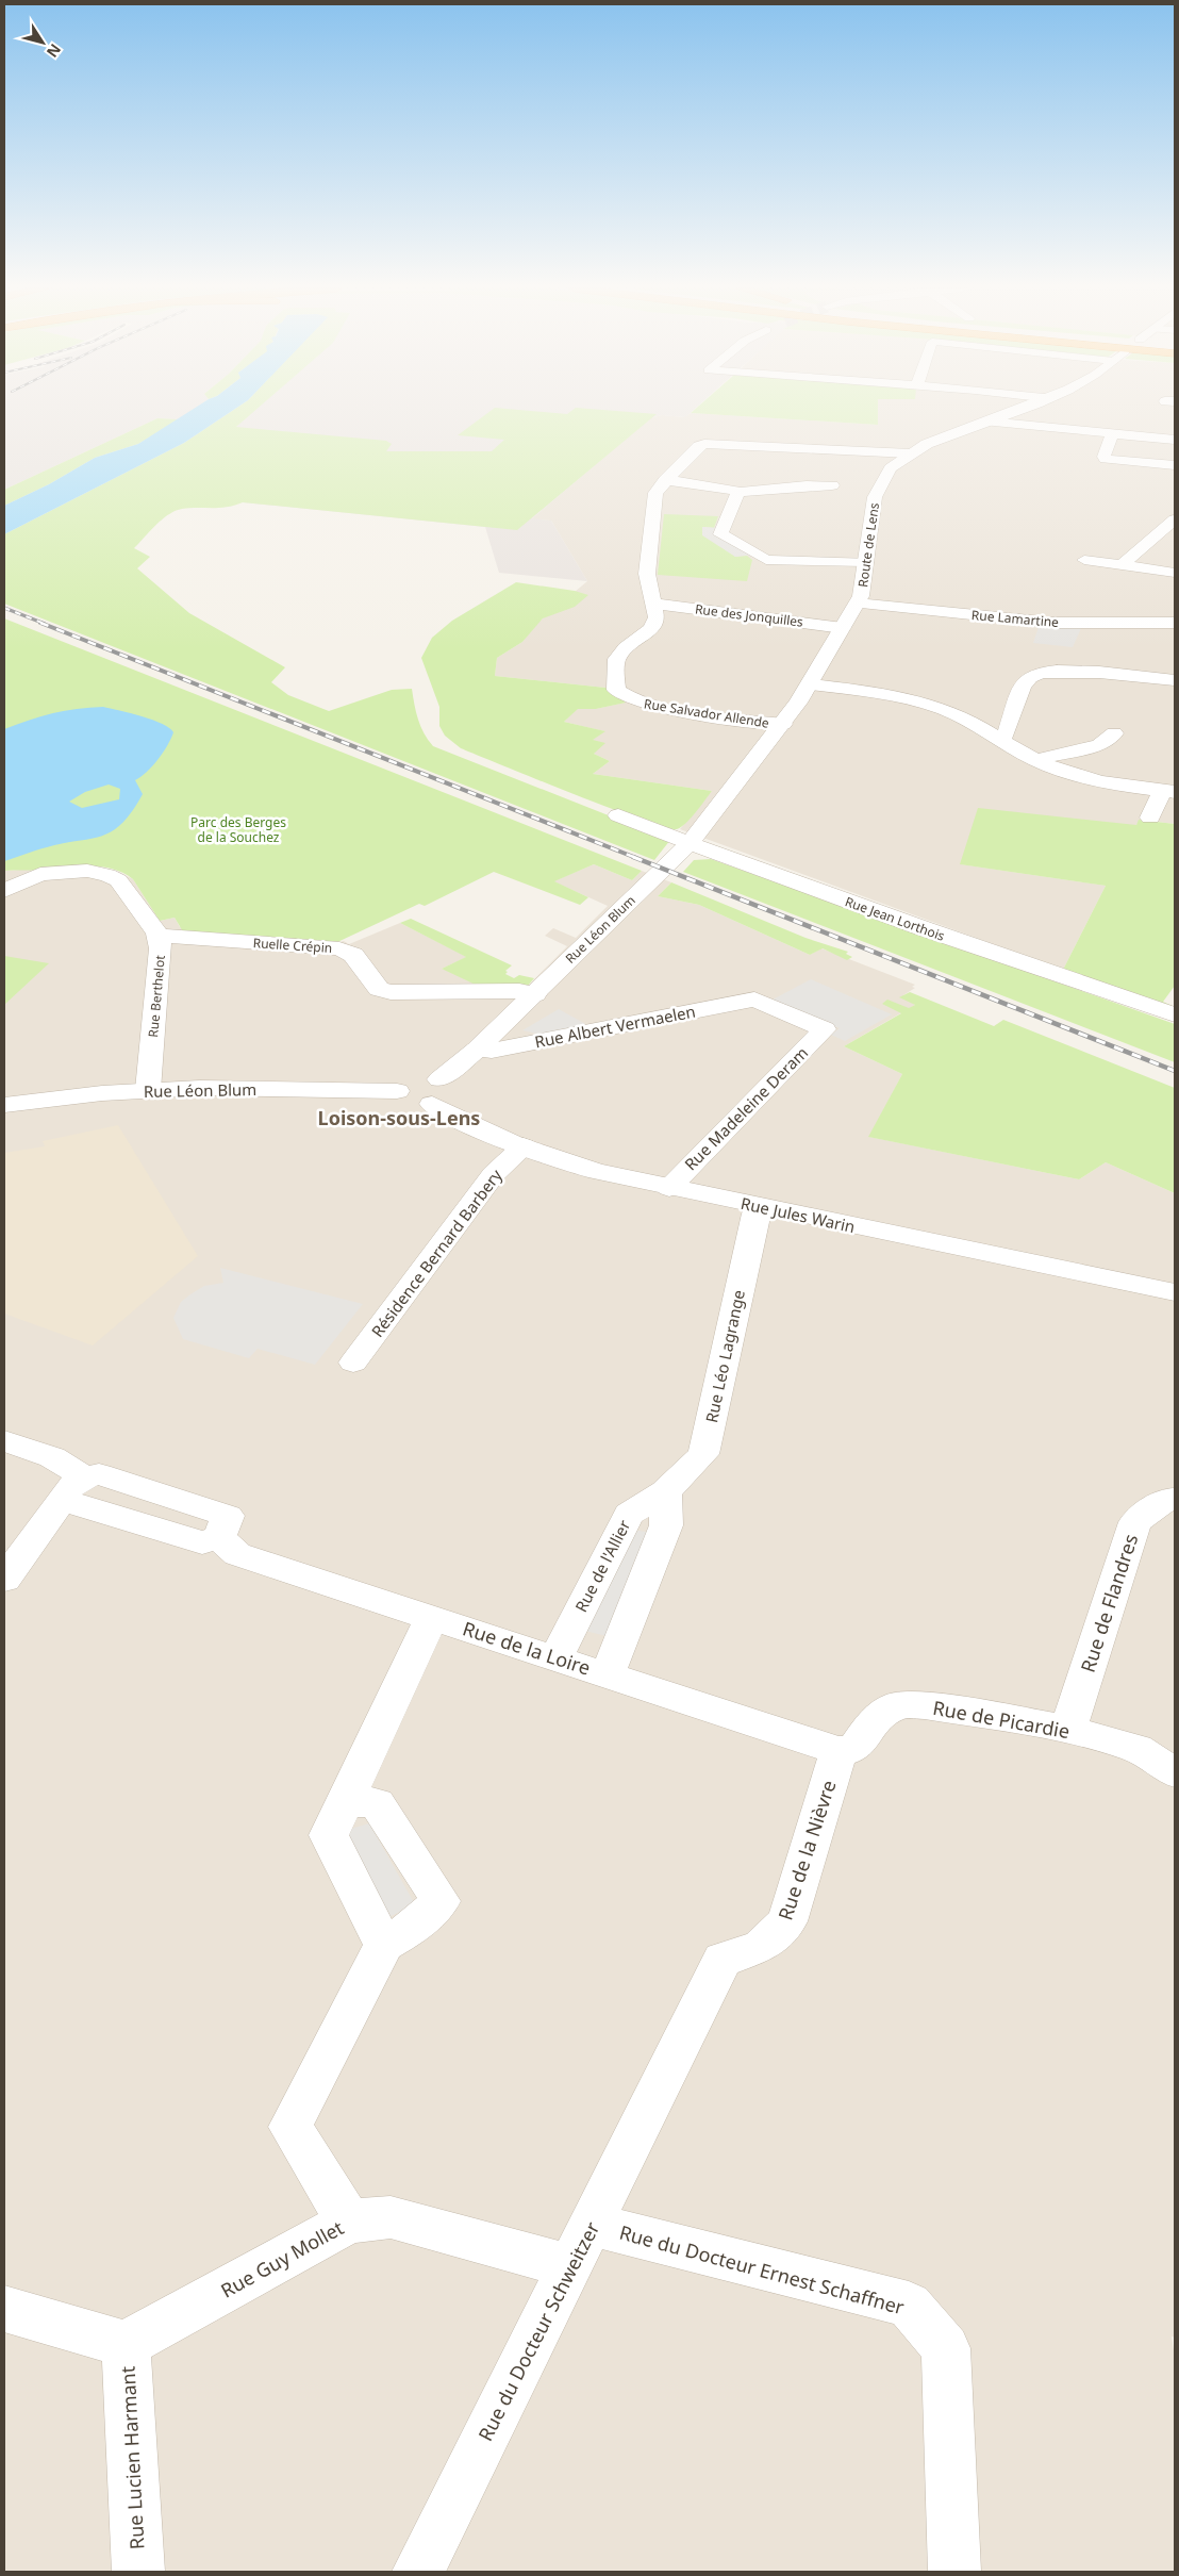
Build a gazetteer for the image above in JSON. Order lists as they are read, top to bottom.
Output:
{
  "streets": {
    "street": [
      "Route de Lens",
      "Rue des Jonquilles",
      "Rue Lamartine",
      "Rue Salvador Allende",
      "Rue Jean Lorthois",
      "Rue Léon Blum",
      "Ruelle Crépin",
      "Rue Berthelot",
      "Rue Albert Vermaelen",
      "Rue Madeleine Deram",
      "Rue Jules Warin",
      "Résidence Bernard Barbery",
      "Rue Léo Lagrange",
      "Rue de l'Allier",
      "Rue de Flandres",
      "Rue de la Loire",
      "Rue de Picardie",
      "Rue de la Nièvre",
      "Rue Guy Mollet",
      "Rue du Docteur Ernest Schaffner",
      "Rue du Docteur Schweitzer",
      "Rue Lucien Harmant"
    ]
  },
  "crossings": [
    ["Route de Lens", "Rue des Jonquilles"],
    ["Route de Lens", "Rue Lamartine"],
    ["Route de Lens", "Rue Salvador Allende"],
    ["Route de Lens", "Rue Jean Lorthois"],
    ["Route de Lens", "Rue Léon Blum"],
    ["Rue des Jonquilles", "Rue Salvador Allende"],
    ["Rue Jean Lorthois", "Rue Léon Blum"],
    ["Rue Léon Blum", "Ruelle Crépin"],
    ["Rue Léon Blum", "Rue Berthelot"],
    ["Rue Léon Blum", "Rue Albert Vermaelen"],
    ["Rue Léon Blum", "Rue Jules Warin"],
    ["Ruelle Crépin", "Rue Berthelot"],
    ["Rue Albert Vermaelen", "Rue Madeleine Deram"],
    ["Rue Madeleine Deram", "Rue Jules Warin"],
    ["Rue Jules Warin", "Résidence Bernard Barbery"],
    ["Rue Jules Warin", "Rue Léo Lagrange"],
    ["Rue Léo Lagrange", "Rue de l'Allier"],
    ["Rue de l'Allier", "Rue de la Loire"],
    ["Rue de Flandres", "Rue de Picardie"],
    ["Rue de la Loire", "Rue de Picardie"],
    ["Rue de la Loire", "Rue de la Nièvre"],
    ["Rue de Picardie", "Rue de la Nièvre"],
    ["Rue de la Nièvre", "Rue du Docteur Schweitzer"],
    ["Rue Guy Mollet", "Rue du Docteur Ernest Schaffner"],
    ["Rue Guy Mollet", "Rue du Docteur Schweitzer"],
    ["Rue Guy Mollet", "Rue Lucien Harmant"],
    ["Rue du Docteur Ernest Schaffner", "Rue du Docteur Schweitzer"]
  ],
  "districts": ["Loison-sous-Lens"],
  "parks": ["Parc des Berges de la Souchez"],
  "north": "bottom right"
}
